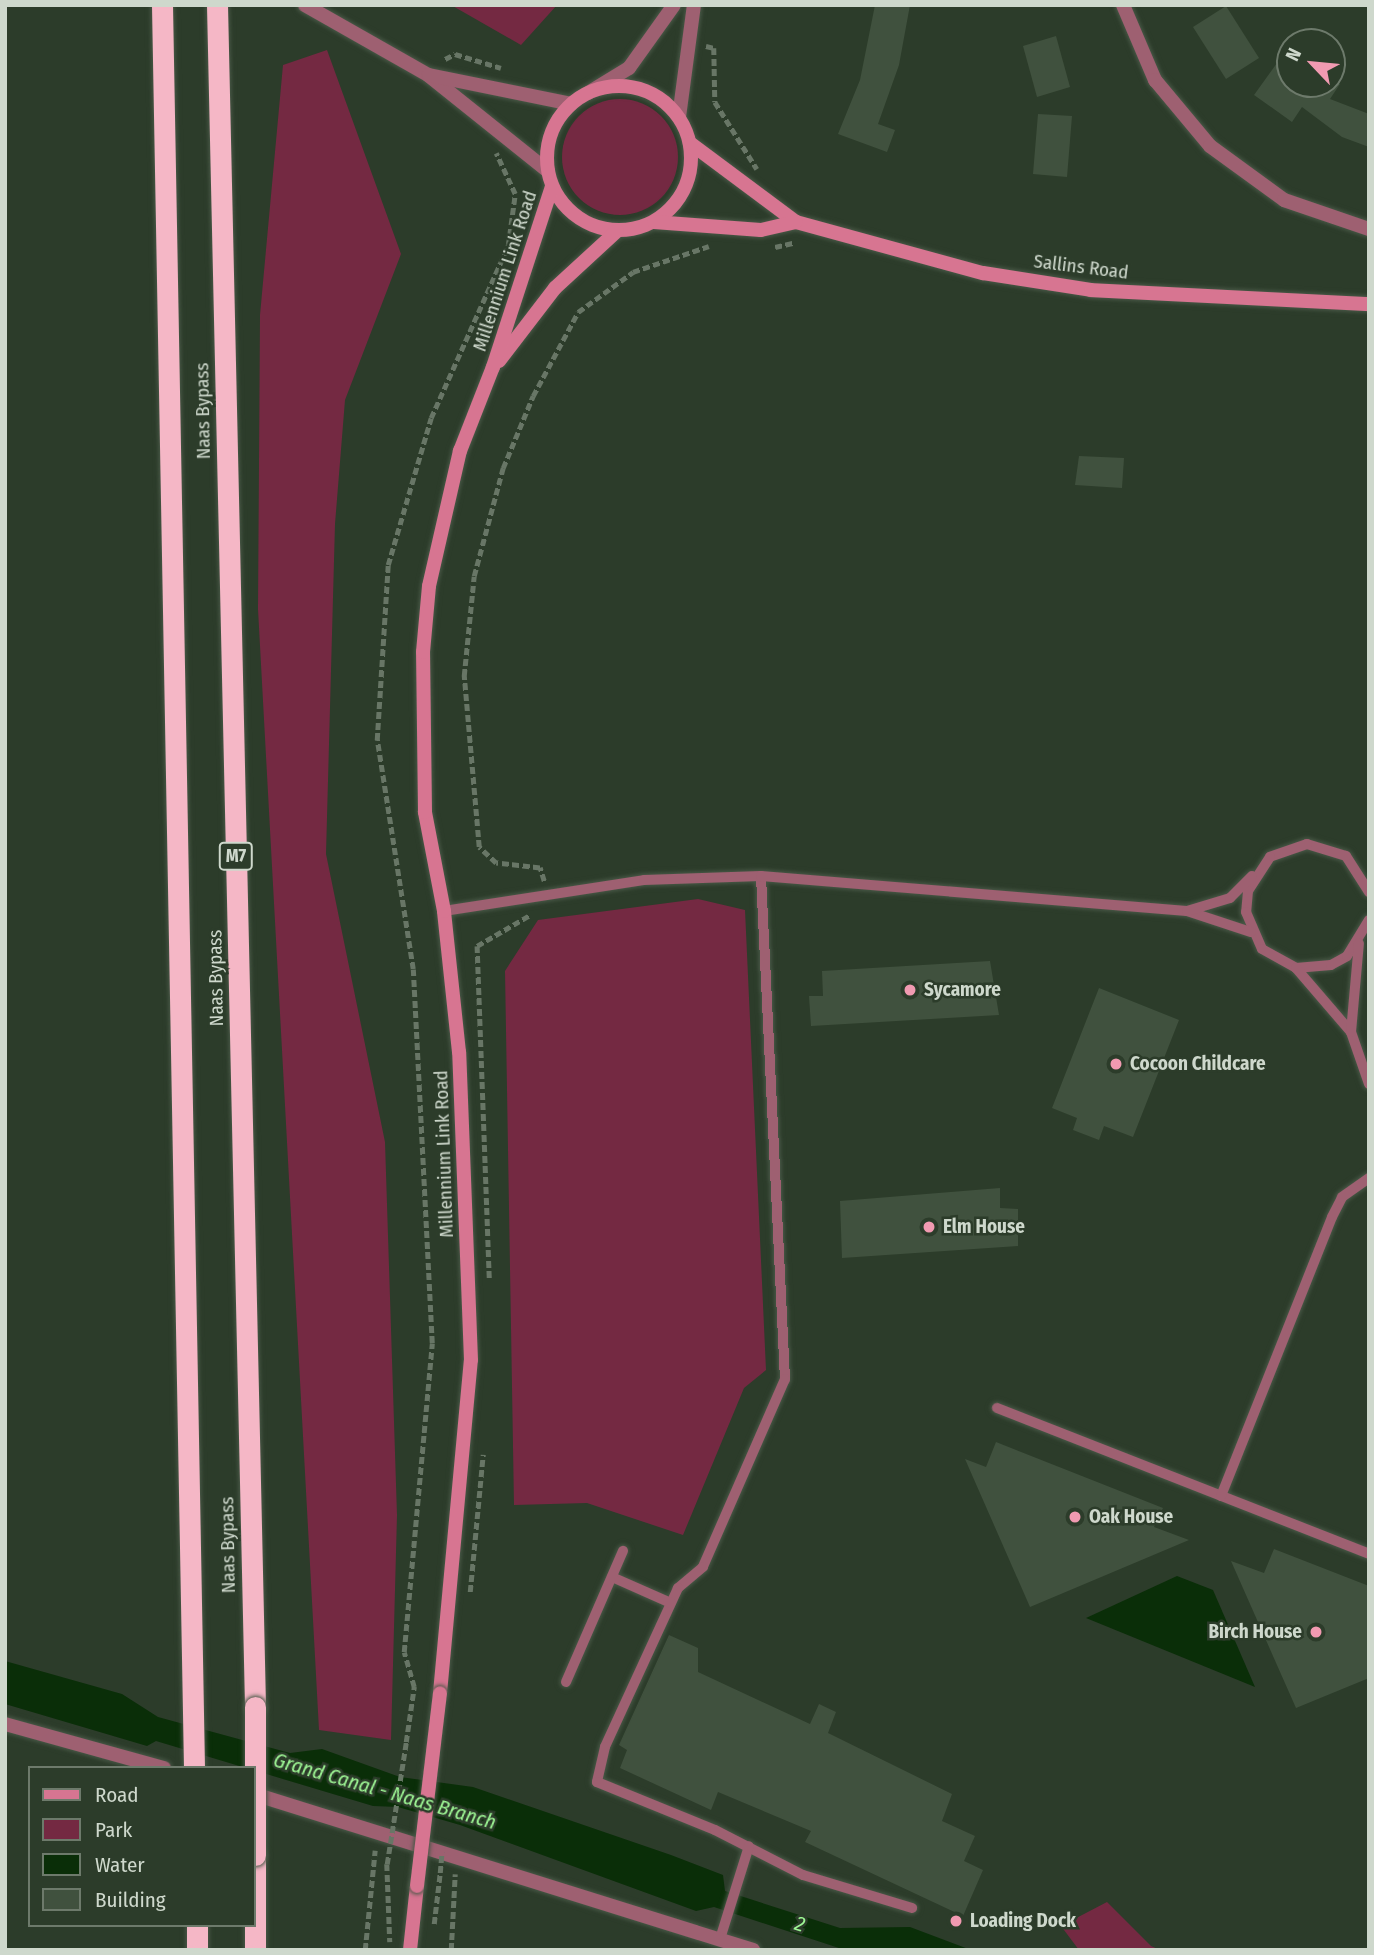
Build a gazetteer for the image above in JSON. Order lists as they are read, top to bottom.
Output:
{
  "streets": {
    "highway": ["Naas Bypass", "M7"],
    "main road": ["Sallins Road", "Millennium Link Road"]
  },
  "crossings": [
    ["Sallins Road", "Millennium Link Road"]
  ],
  "water": ["Grand Canal - Naas Branch", "2"],
  "places": [
    "Sycamore",
    "Cocoon Childcare",
    "Elm House",
    "Oak House",
    "Birch House",
    "Loading Dock"
  ],
  "legend": [
    "Road",
    "Park",
    "Water",
    "Building"
  ],
  "north": "top left"
}
